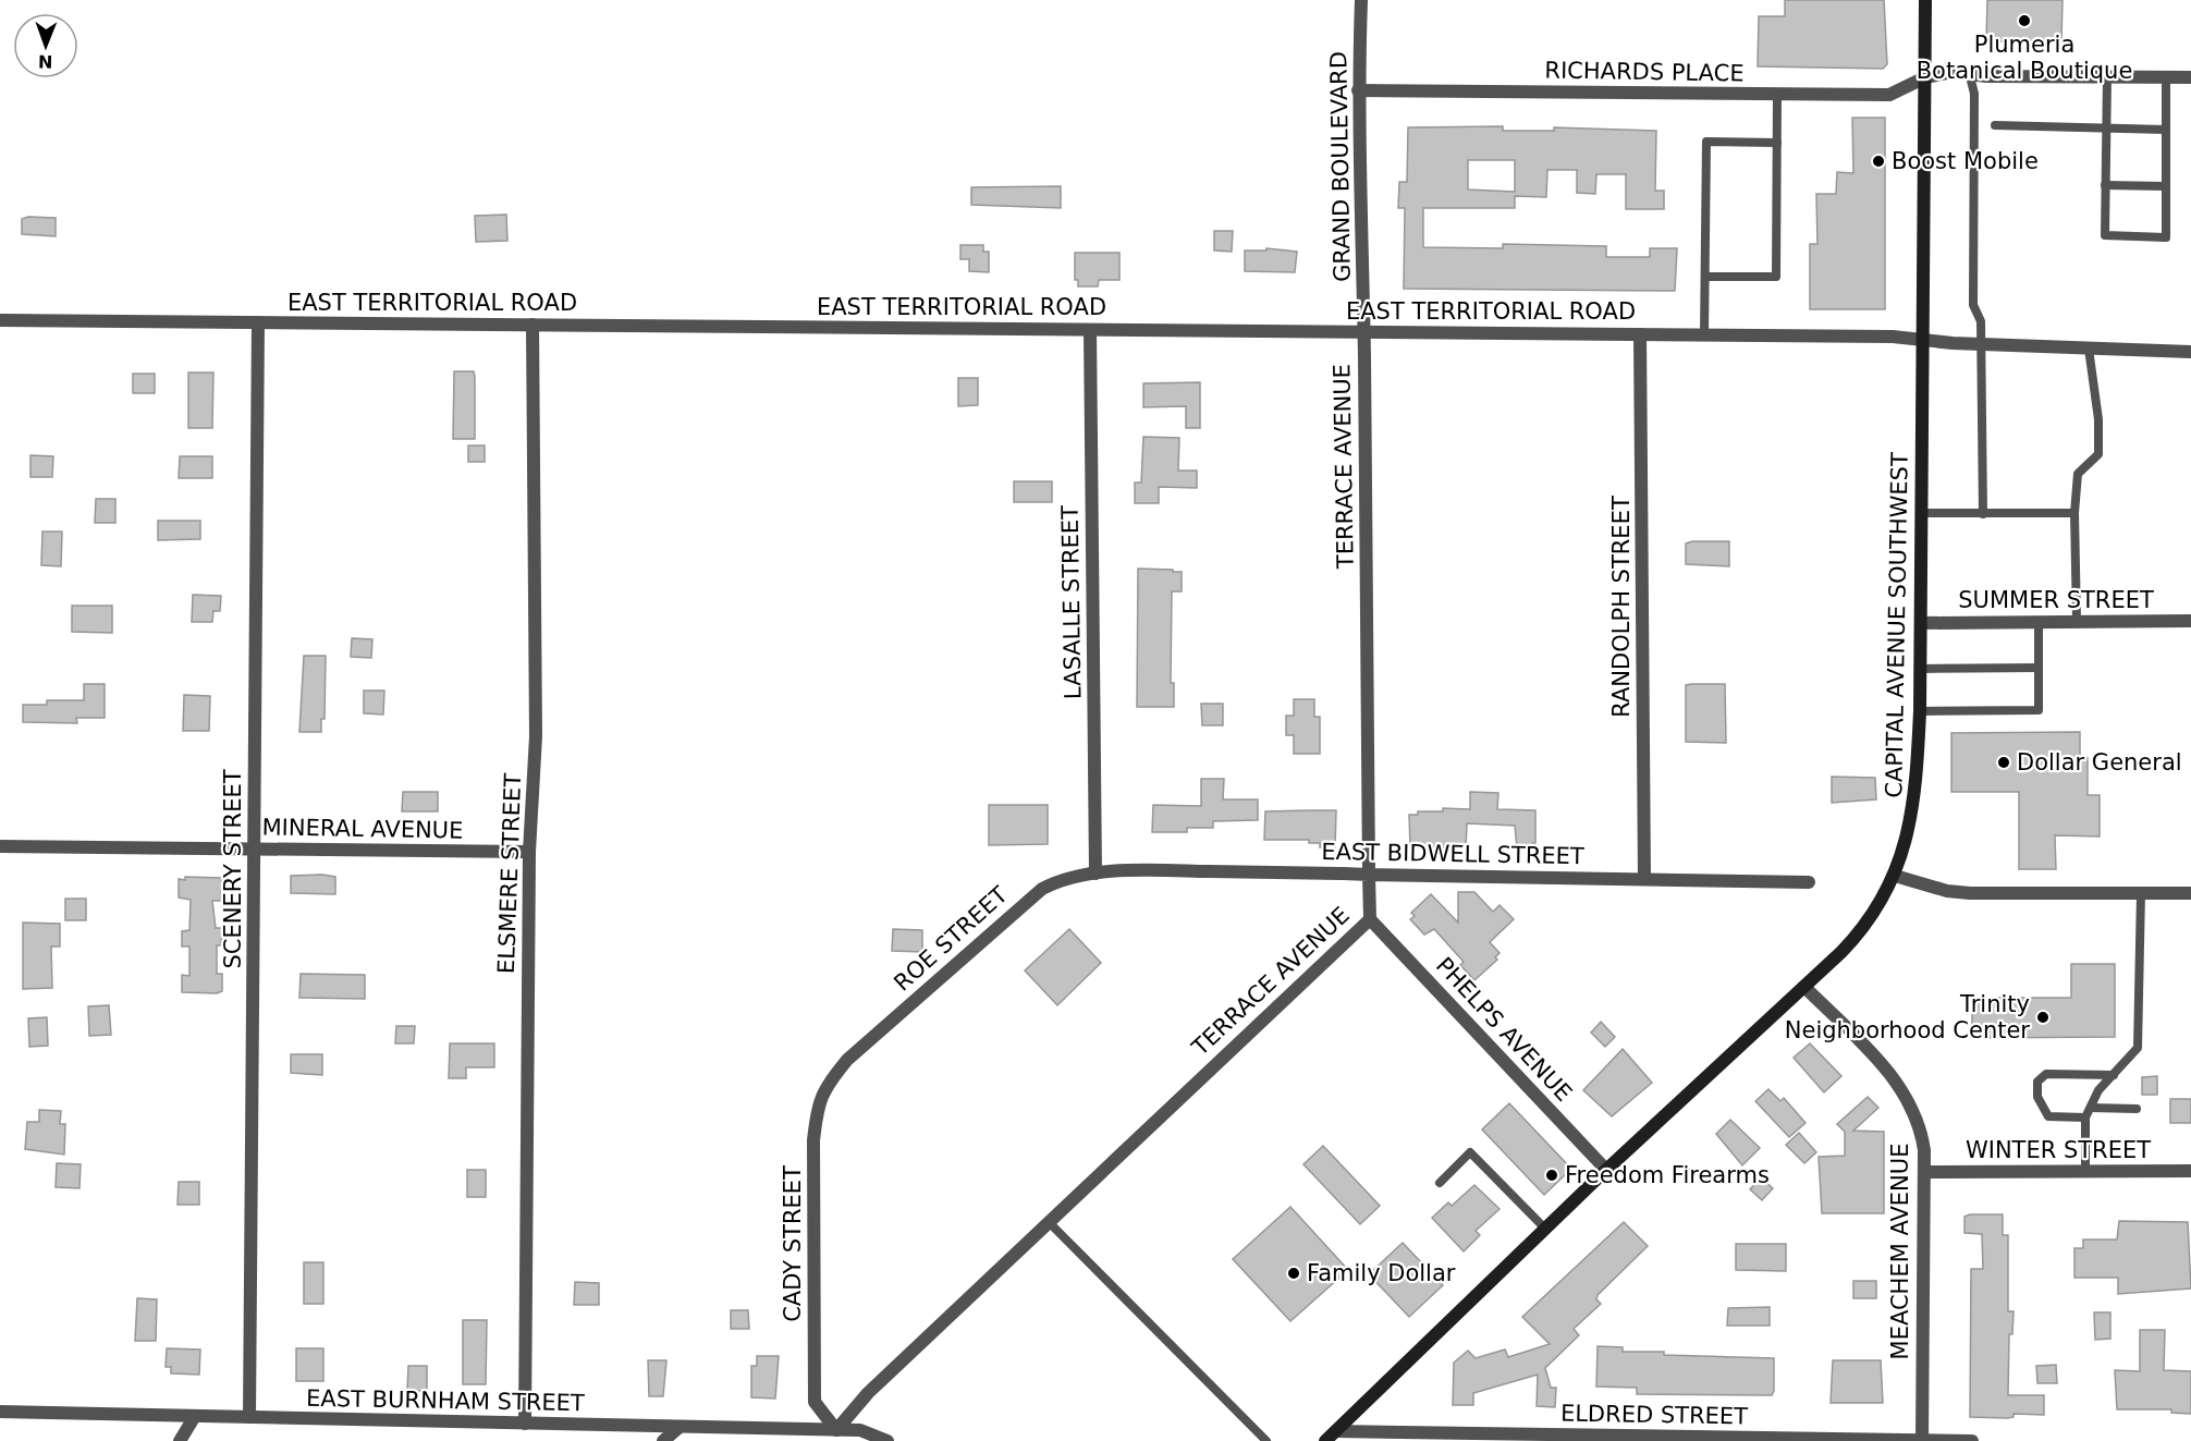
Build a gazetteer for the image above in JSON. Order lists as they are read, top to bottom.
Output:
{
  "streets": {
    "main road": ["CAPITAL AVENUE SOUTHWEST"],
    "street": [
      "RICHARDS PLACE",
      "GRAND BOULEVARD",
      "EAST TERRITORIAL ROAD",
      "TERRACE AVENUE",
      "SUMMER STREET",
      "LASALLE STREET",
      "RANDOLPH STREET",
      "MINERAL AVENUE",
      "EAST BIDWELL STREET",
      "SCENERY STREET",
      "ELSMERE STREET",
      "ROE STREET",
      "PHELPS AVENUE",
      "WINTER STREET",
      "CADY STREET",
      "MEACHEM AVENUE",
      "EAST BURNHAM STREET",
      "ELDRED STREET"
    ]
  },
  "crossings": [
    ["RICHARDS PLACE", "GRAND BOULEVARD"],
    ["RICHARDS PLACE", "CAPITAL AVENUE SOUTHWEST"],
    ["GRAND BOULEVARD", "EAST TERRITORIAL ROAD"],
    ["GRAND BOULEVARD", "TERRACE AVENUE"],
    ["EAST TERRITORIAL ROAD", "TERRACE AVENUE"],
    ["EAST TERRITORIAL ROAD", "LASALLE STREET"],
    ["EAST TERRITORIAL ROAD", "RANDOLPH STREET"],
    ["EAST TERRITORIAL ROAD", "CAPITAL AVENUE SOUTHWEST"],
    ["EAST TERRITORIAL ROAD", "SCENERY STREET"],
    ["EAST TERRITORIAL ROAD", "ELSMERE STREET"],
    ["TERRACE AVENUE", "EAST BIDWELL STREET"],
    ["TERRACE AVENUE", "PHELPS AVENUE"],
    ["TERRACE AVENUE", "CADY STREET"],
    ["TERRACE AVENUE", "EAST BURNHAM STREET"],
    ["SUMMER STREET", "CAPITAL AVENUE SOUTHWEST"],
    ["LASALLE STREET", "EAST BIDWELL STREET"],
    ["LASALLE STREET", "ROE STREET"],
    ["RANDOLPH STREET", "EAST BIDWELL STREET"],
    ["CAPITAL AVENUE SOUTHWEST", "PHELPS AVENUE"],
    ["CAPITAL AVENUE SOUTHWEST", "MEACHEM AVENUE"],
    ["CAPITAL AVENUE SOUTHWEST", "ELDRED STREET"],
    ["MINERAL AVENUE", "SCENERY STREET"],
    ["MINERAL AVENUE", "ELSMERE STREET"],
    ["EAST BIDWELL STREET", "ROE STREET"],
    ["SCENERY STREET", "EAST BURNHAM STREET"],
    ["ELSMERE STREET", "EAST BURNHAM STREET"],
    ["ROE STREET", "CADY STREET"],
    ["WINTER STREET", "MEACHEM AVENUE"],
    ["CADY STREET", "EAST BURNHAM STREET"],
    ["MEACHEM AVENUE", "ELDRED STREET"]
  ],
  "places": [
    "Plumeria Botanical Boutique",
    "Boost Mobile",
    "Dollar General",
    "Trinity Neighborhood Center",
    "Freedom Firearms",
    "Family Dollar"
  ],
  "north": "bottom"
}
